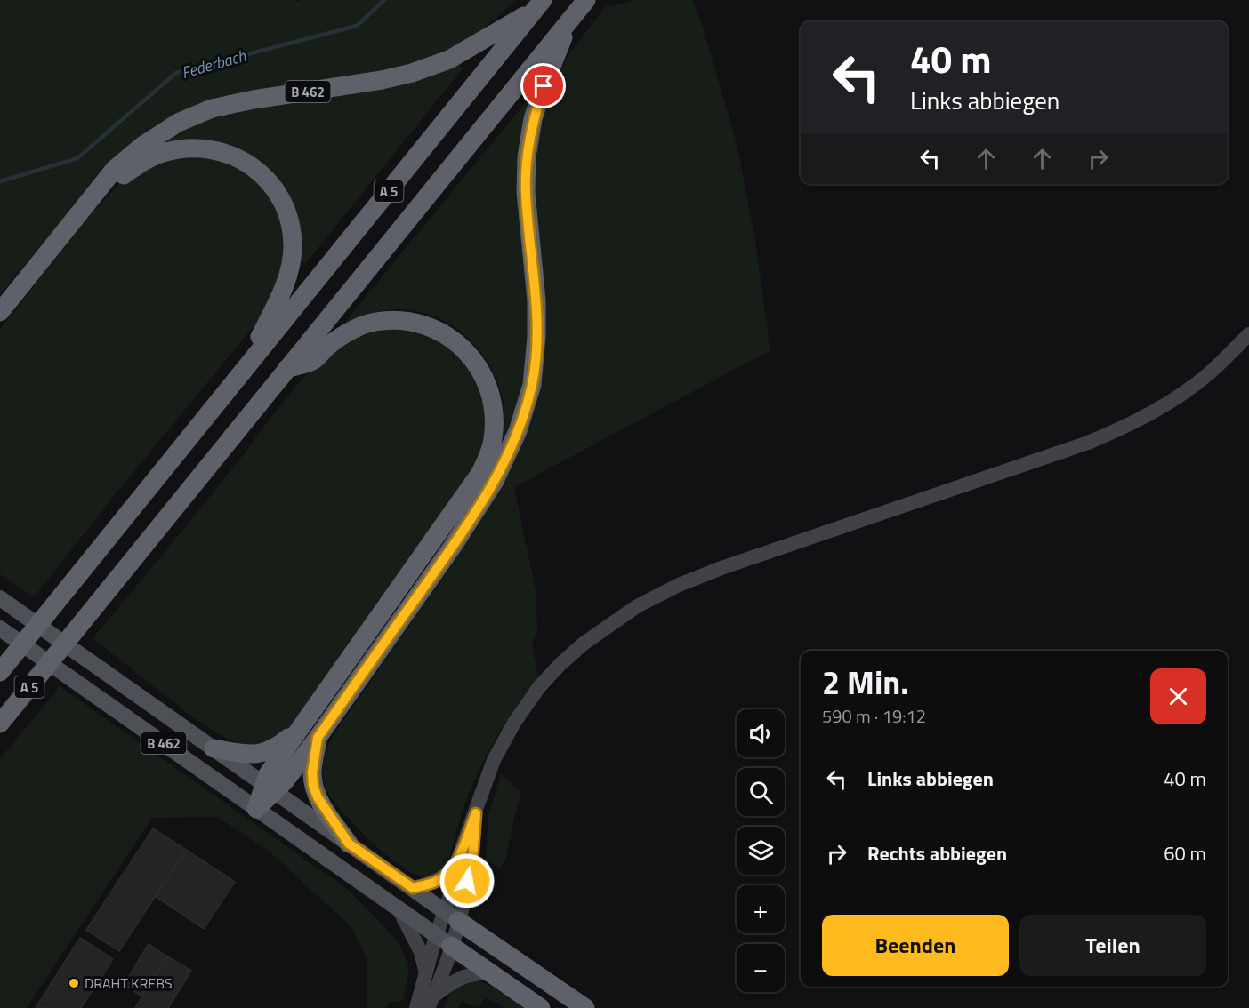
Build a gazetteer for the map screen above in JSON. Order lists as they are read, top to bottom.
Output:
{
  "streets": {
    "highway": ["B 462", "A 5"]
  },
  "crossings": [
    ["B 462", "A 5"]
  ],
  "water": ["Federbach"],
  "places": ["DRAHT KREBS"],
  "page": {
    "turn": ["40 m", "Links abbiegen"],
    "heading": ["2 Min.", "590 m · 19:12"],
    "map_buttons": ["+", "−"],
    "list": [
      {
        "name": "Links abbiegen",
        "value": "40 m"
      },
      {
        "name": "Rechts abbiegen",
        "value": "60 m"
      }
    ],
    "buttons": ["Beenden", "Teilen"]
  }
}
